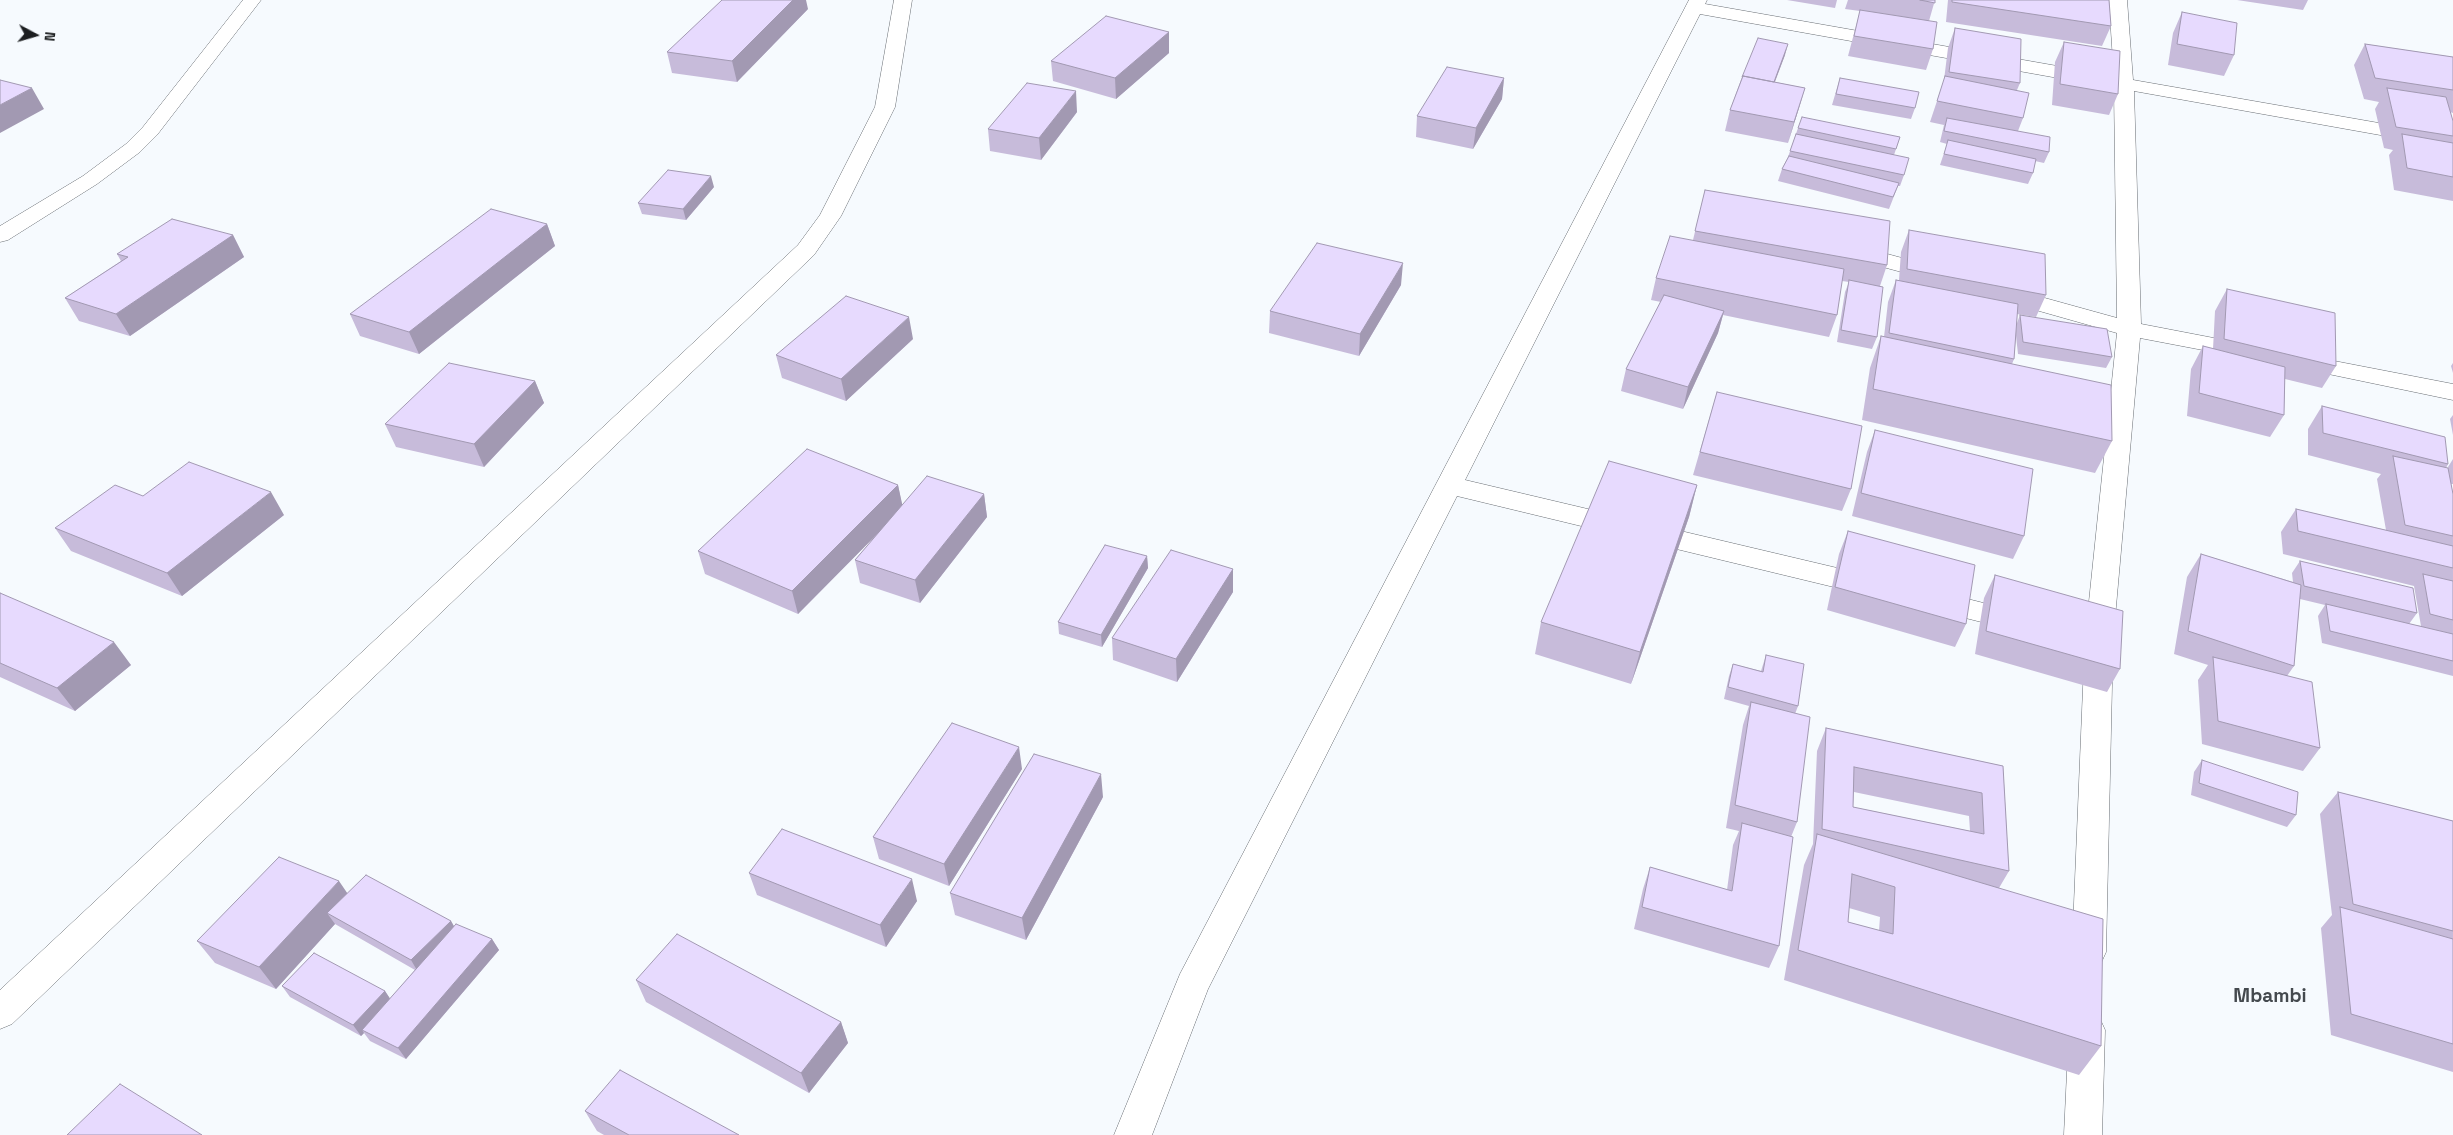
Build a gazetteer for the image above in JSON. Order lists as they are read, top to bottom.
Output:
{
  "districts": ["Mbambi"],
  "north": "right"
}
